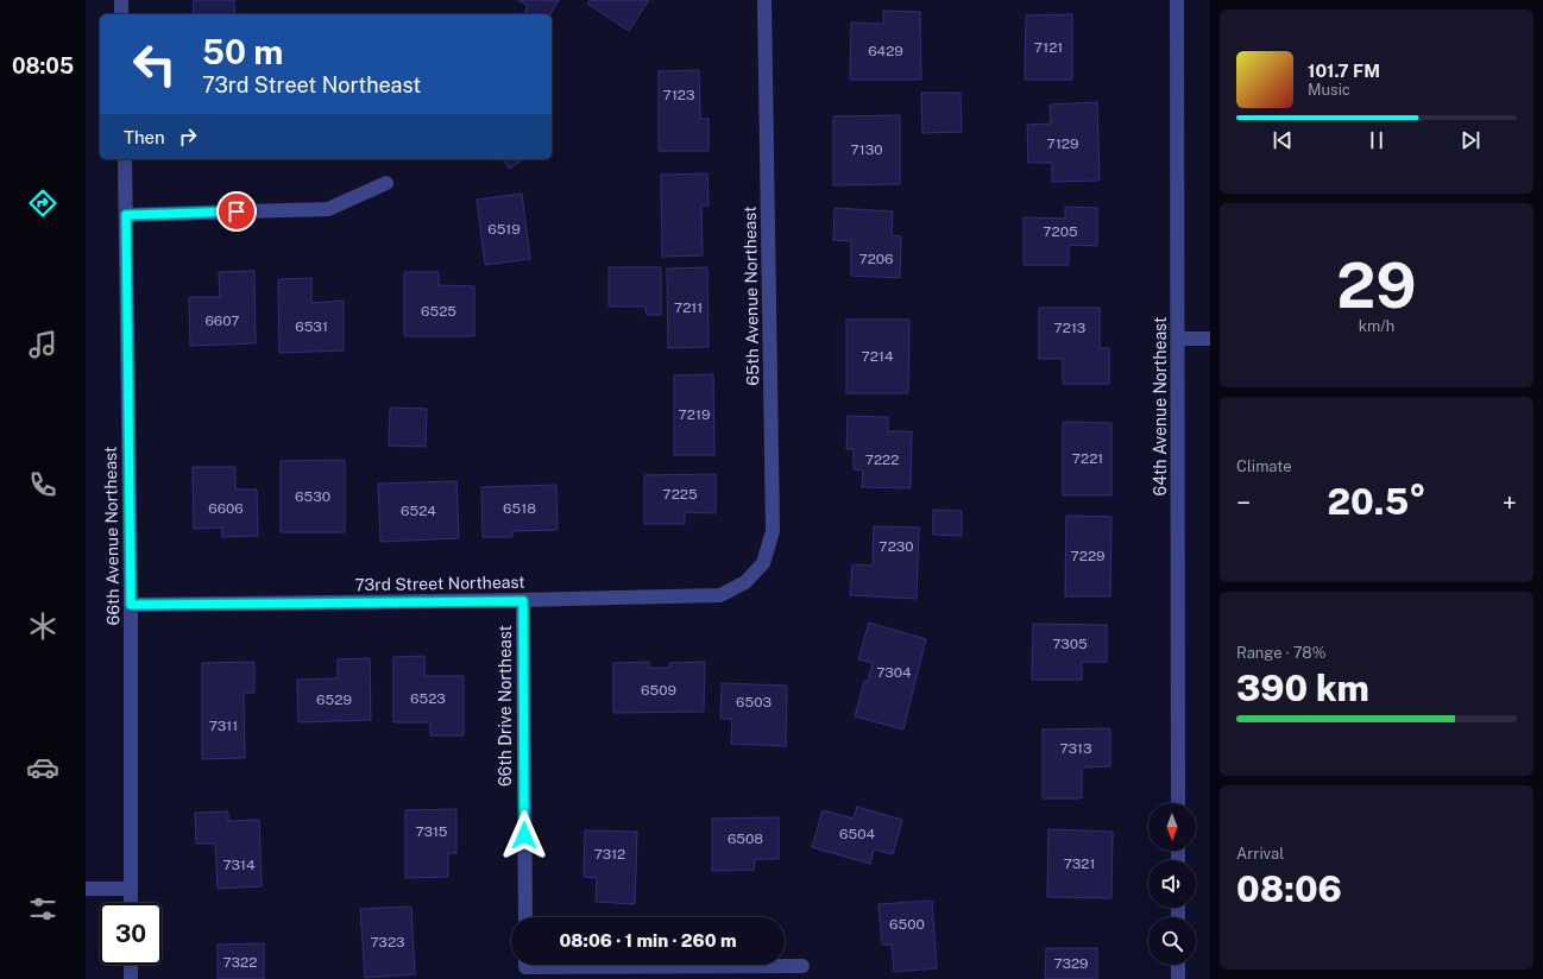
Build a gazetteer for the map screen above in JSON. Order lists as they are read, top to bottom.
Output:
{
  "streets": {
    "street": [
      "65th Avenue Northeast",
      "64th Avenue Northeast",
      "66th Avenue Northeast",
      "73rd Street Northeast",
      "66th Drive Northeast"
    ]
  },
  "crossings": [
    ["65th Avenue Northeast", "73rd Street Northeast"],
    ["66th Avenue Northeast", "73rd Street Northeast"],
    ["73rd Street Northeast", "66th Drive Northeast"]
  ],
  "house_numbers": [
    "7121",
    "6429",
    "7123",
    "7129",
    "7130",
    "6519",
    "7205",
    "7206",
    "7211",
    "6525",
    "6607",
    "6531",
    "7213",
    "7214",
    "7219",
    "7221",
    "7222",
    "7225",
    "6530",
    "6606",
    "6518",
    "6524",
    "7230",
    "7229",
    "7305",
    "7304",
    "6509",
    "6523",
    "6529",
    "6503",
    "7311",
    "7313",
    "7315",
    "6504",
    "6508",
    "7312",
    "7321",
    "7314",
    "6500",
    "7323",
    "7322",
    "7329"
  ],
  "north": "bottom",
  "page": {
    "tabs": "08:05",
    "turn": ["50 m", "73rd Street Northeast"],
    "song": ["101.7 FM", "Music"],
    "then": "Then",
    "tile": [
      ["29", "km/h"],
      "Climate",
      ["Range · 78%", "390 km"],
      ["Arrival", "08:06"]
    ],
    "heat": ["−", "20.5°", "+"],
    "limit": "30",
    "trip": "08:06 · 1 min · 260 m"
  }
}
